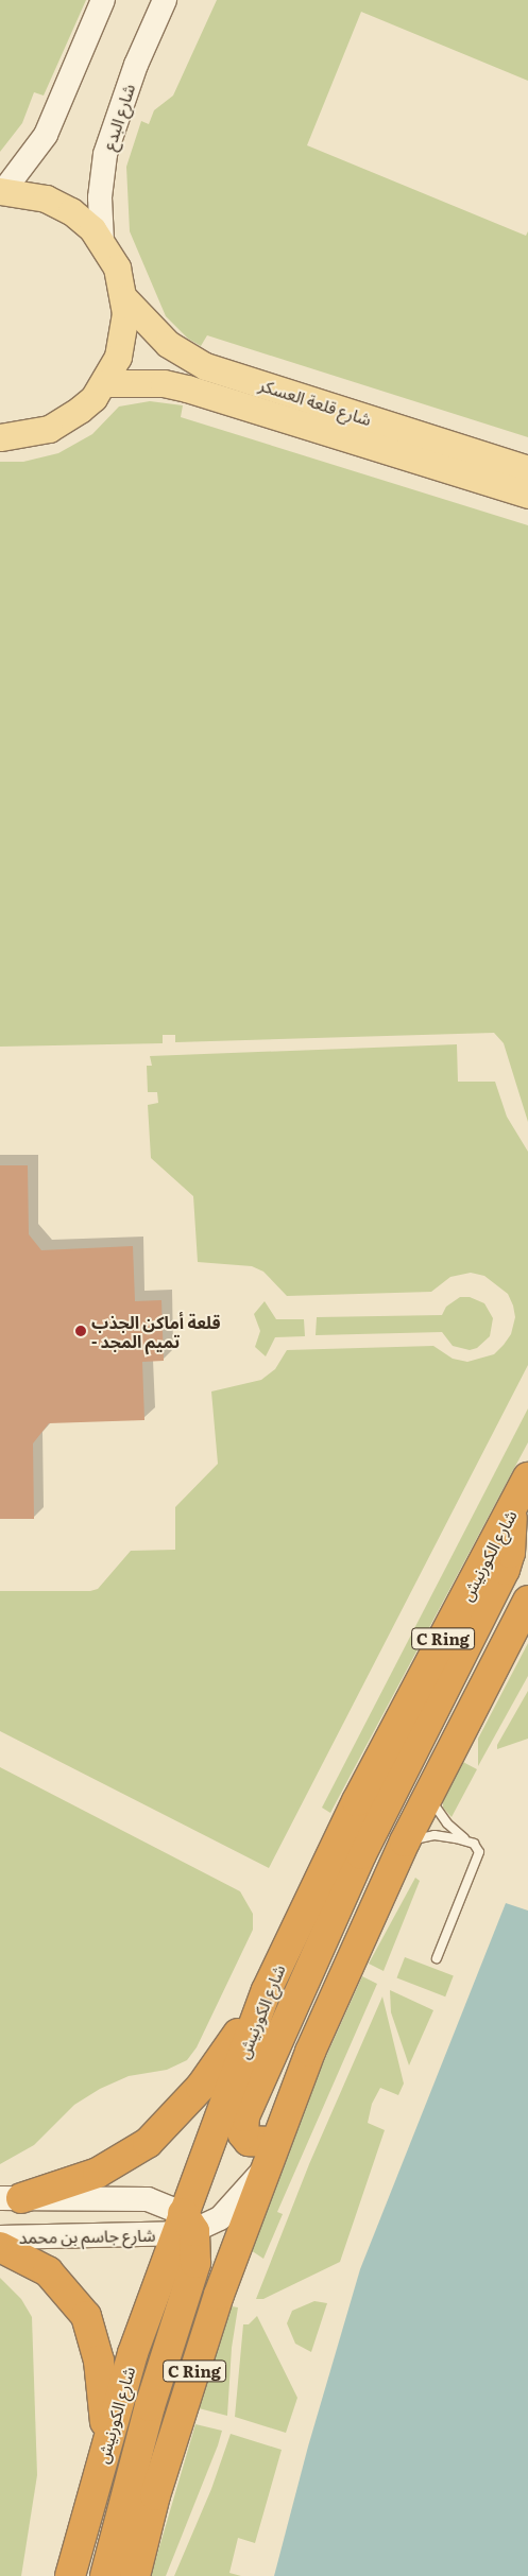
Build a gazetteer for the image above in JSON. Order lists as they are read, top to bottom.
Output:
{
  "streets": {
    "highway": ["شارع الكورنيش", "C Ring"],
    "main road": ["شارع البدع", "شارع قلعة العسكر", "شارع جاسم بن محمد"]
  },
  "crossings": [
    ["شارع الكورنيش", "شارع جاسم بن محمد"]
  ],
  "places": ["قلعة أماكن الجذب - تميم المجد"]
}
